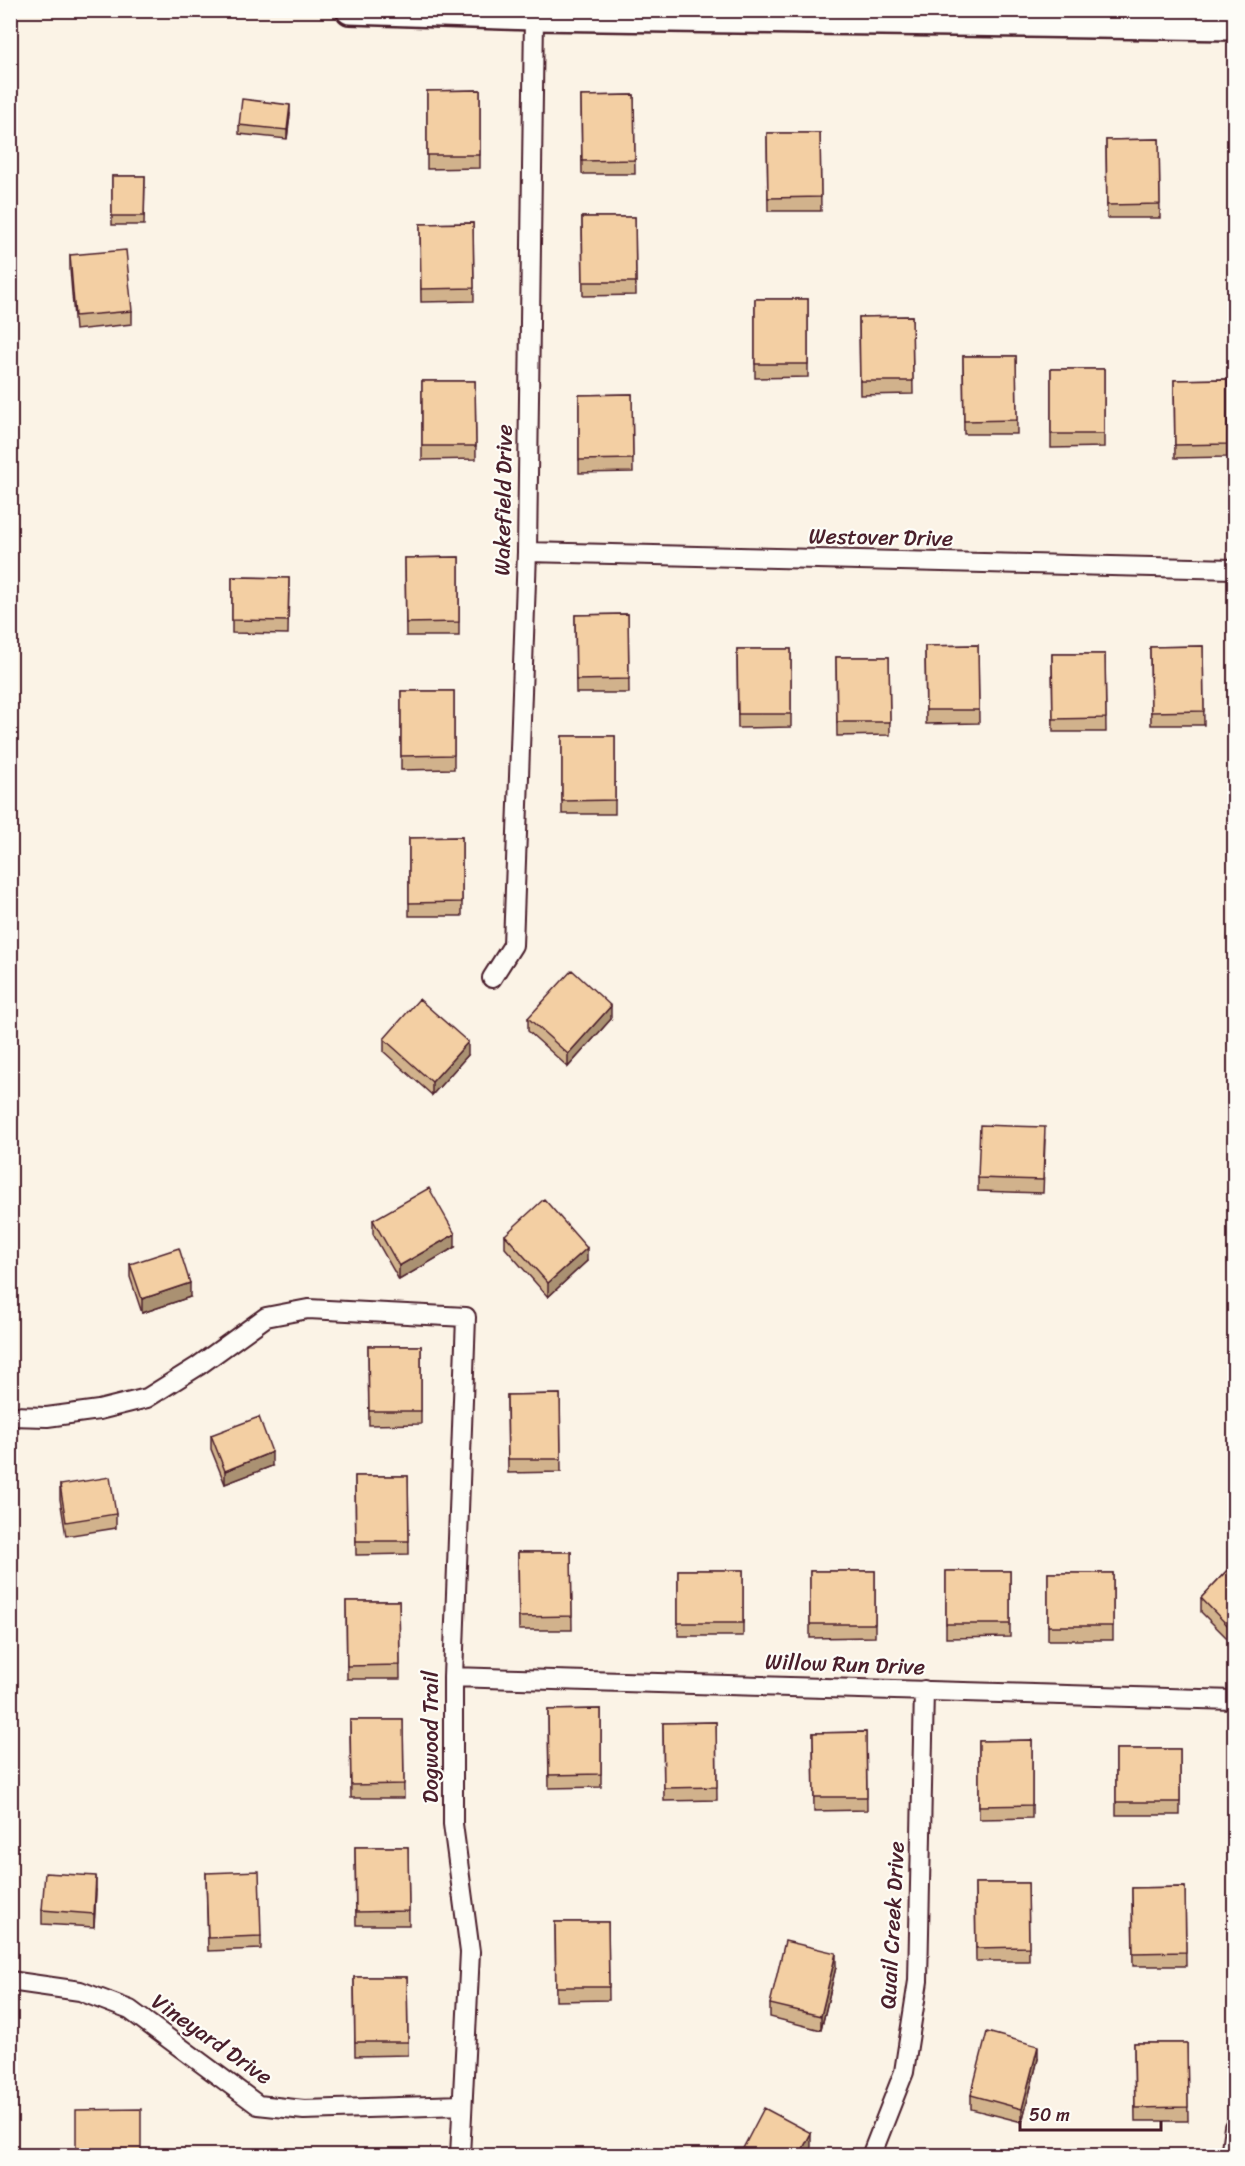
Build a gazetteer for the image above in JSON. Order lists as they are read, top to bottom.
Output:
{
  "streets": {
    "street": [
      "Wakefield Drive",
      "Westover Drive",
      "Willow Run Drive",
      "Dogwood Trail",
      "Quail Creek Drive",
      "Vineyard Drive"
    ]
  },
  "crossings": [
    ["Wakefield Drive", "Westover Drive"],
    ["Willow Run Drive", "Dogwood Trail"],
    ["Willow Run Drive", "Quail Creek Drive"],
    ["Dogwood Trail", "Vineyard Drive"]
  ],
  "scale_bar": "50 m"
}
